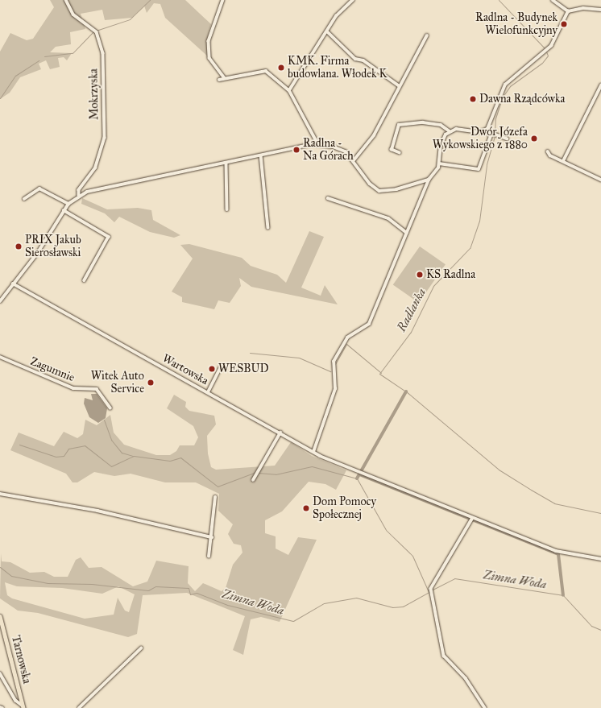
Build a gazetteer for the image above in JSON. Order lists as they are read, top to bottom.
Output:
{
  "streets": {
    "main road": ["Tarnowska"],
    "street": ["Mokrzyska", "Zagumnie", "Wartowska"]
  },
  "water": ["Radlanka", "Zimna Woda"],
  "places": [
    "Radlna - Budynek Wielofunkcyjny",
    "KMK. Firma budowlana. Włodek K",
    "Dawna Rządcówka",
    "Dwór Józefa Wykowskiego z 1880",
    "Radlna - Na Górach",
    "PRIX Jakub Sierosławski",
    "KS Radlna",
    "WESBUD",
    "Witek Auto Service",
    "Dom Pomocy Społecznej"
  ]
}
